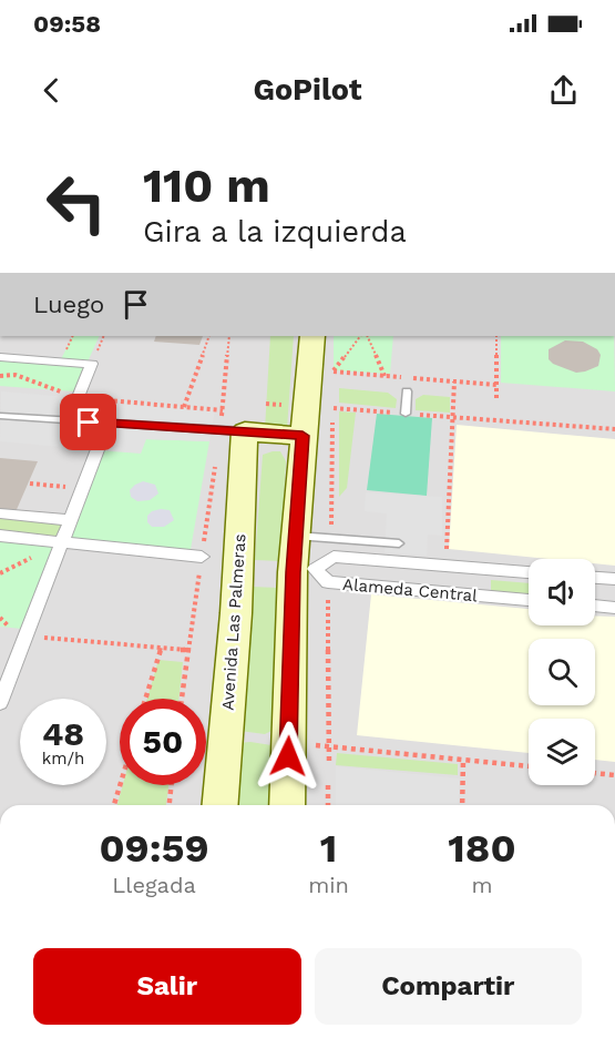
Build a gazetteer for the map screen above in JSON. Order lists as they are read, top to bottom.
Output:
{
  "streets": {
    "main road": ["Avenida Las Palmeras"],
    "street": ["Alameda Central"]
  },
  "page": {
    "status": "09:58",
    "header": "GoPilot",
    "turn": ["110 m", "Gira a la izquierda"],
    "then": "Luego",
    "speed": "48 km/h",
    "limit": "50",
    "eta": [
      "09:59",
      "Llegada",
      "1",
      "min",
      "180",
      "m"
    ],
    "buttons": ["Salir", "Compartir"]
  }
}
